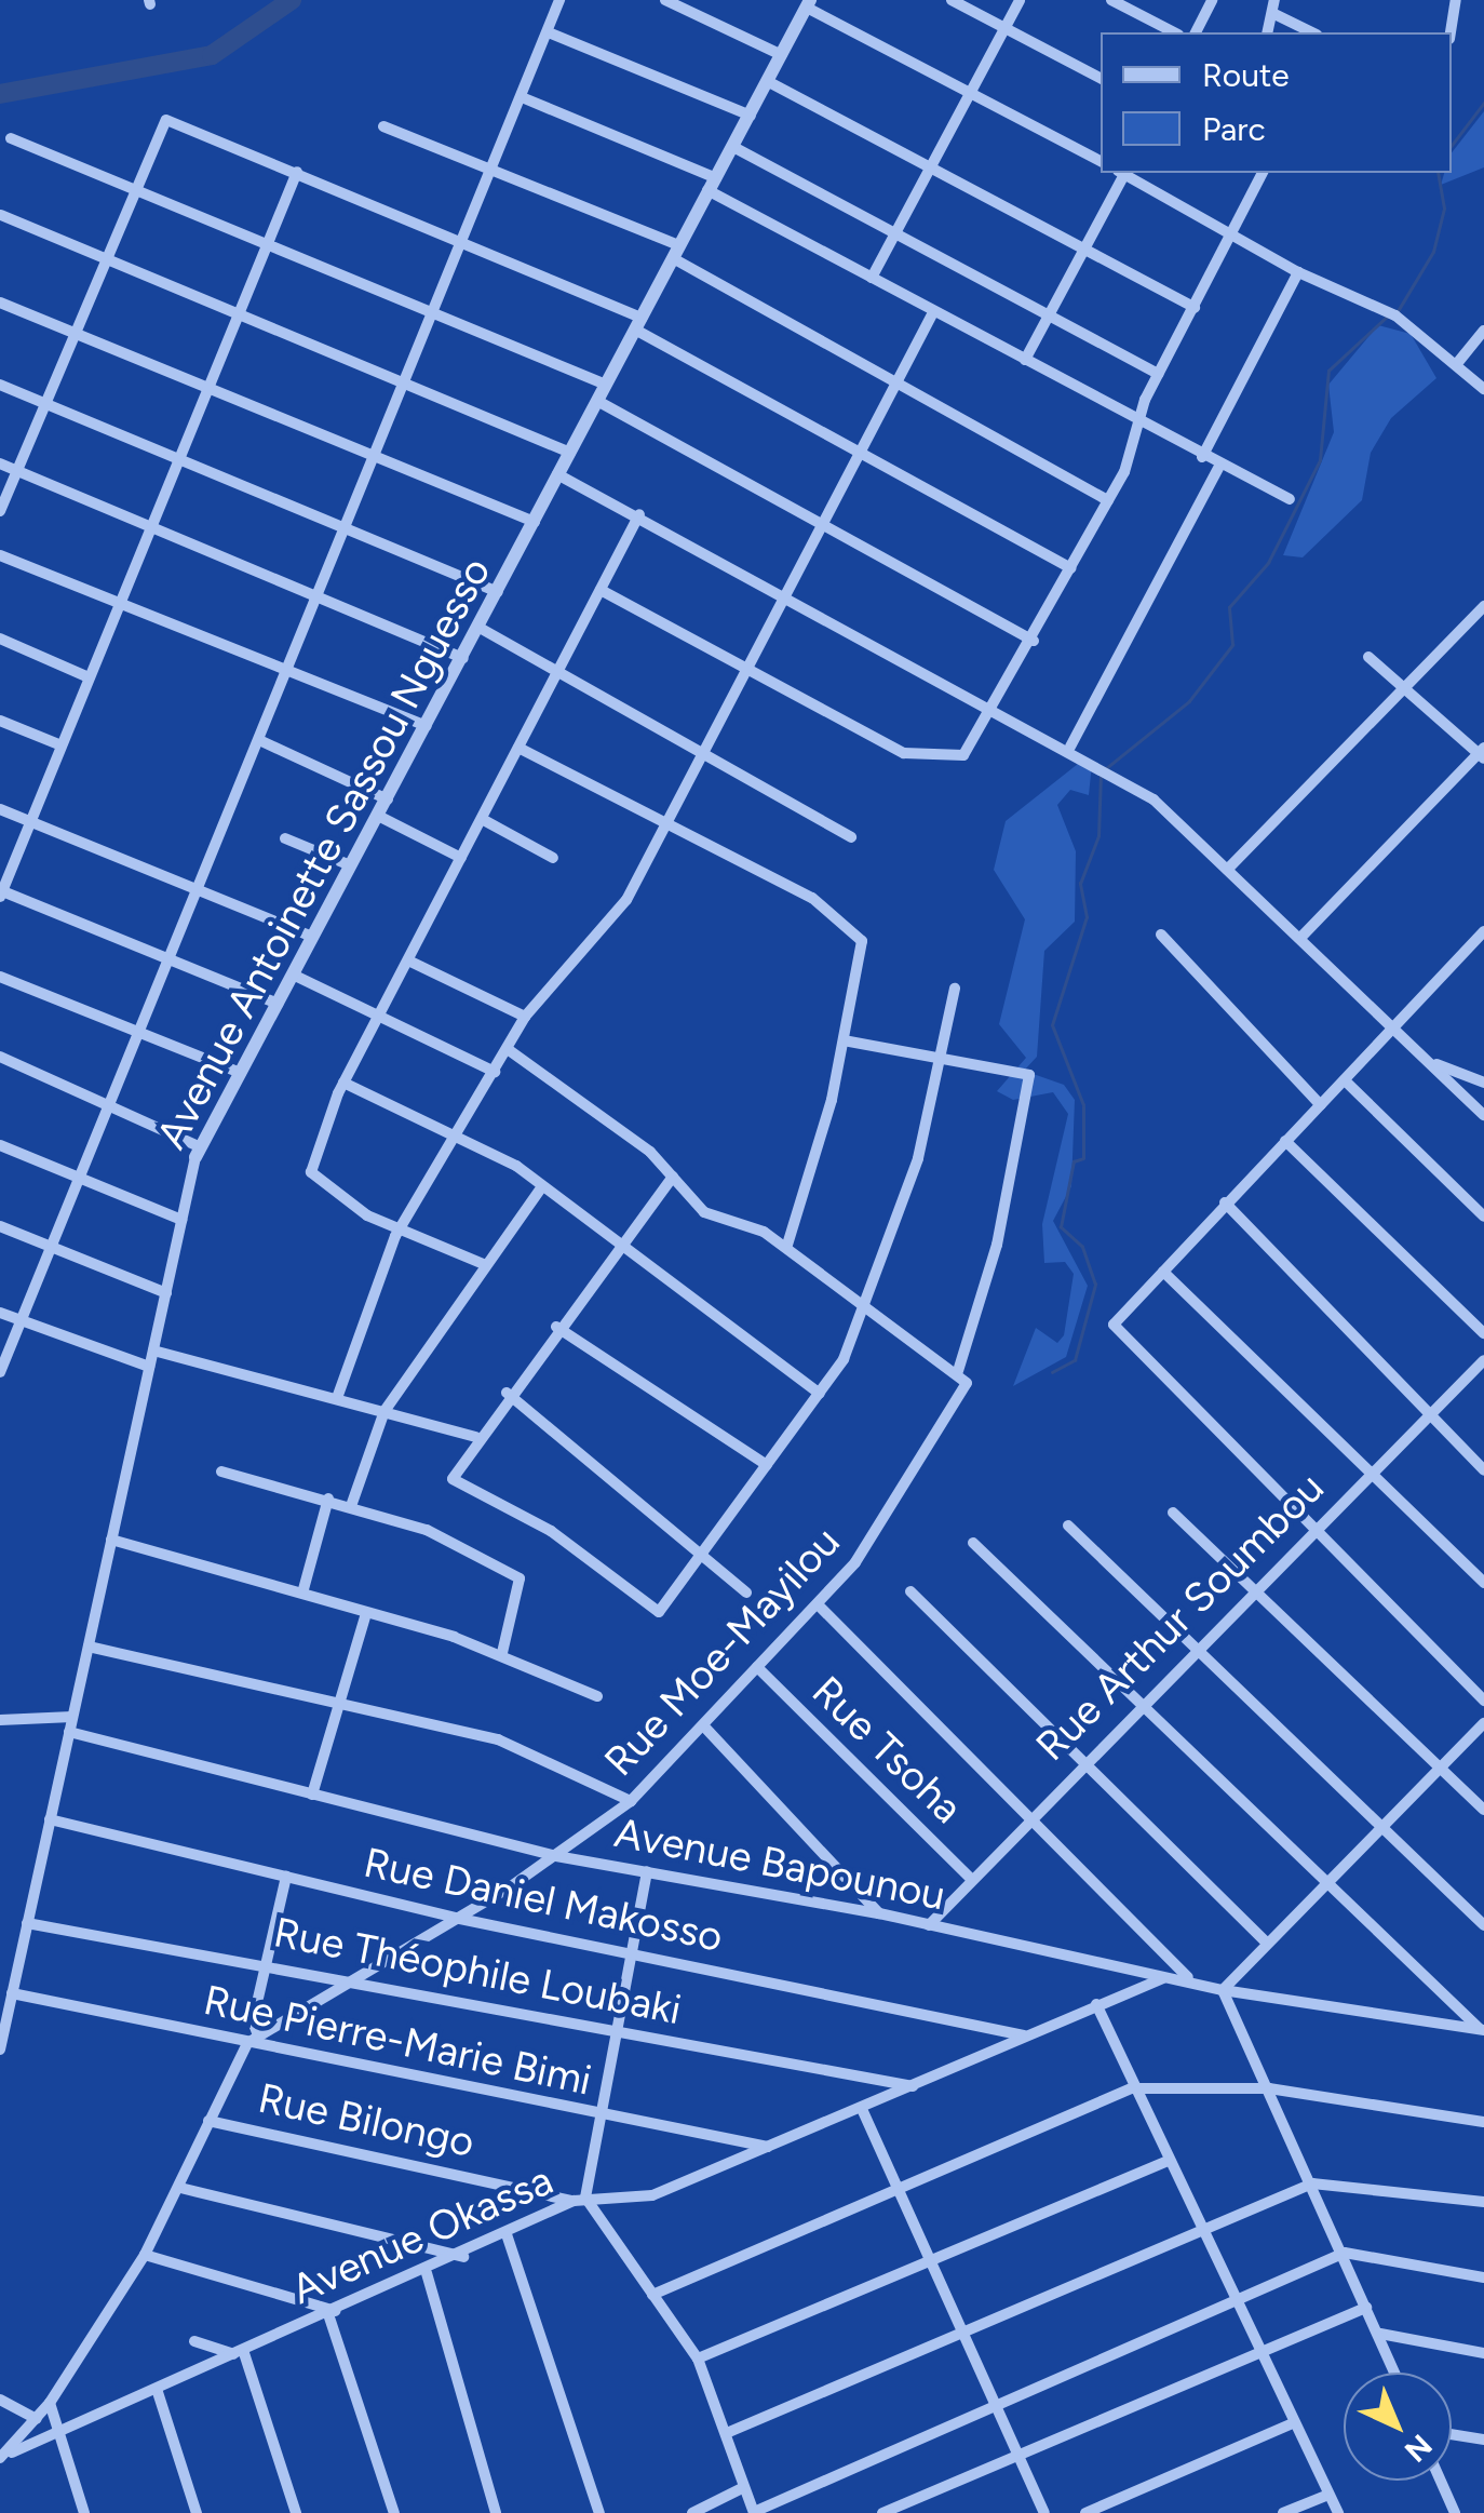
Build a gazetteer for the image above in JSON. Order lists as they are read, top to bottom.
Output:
{
  "streets": {
    "street": [
      "Avenue Antoinette Sassou Nguesso",
      "Rue Arthur Soumbou",
      "Rue Moe-Mayilou",
      "Rue Tsoha",
      "Avenue Bapounou",
      "Rue Daniel Makosso",
      "Rue Théophile Loubaki",
      "Rue Pierre-Marie Bimi",
      "Rue Bilongo",
      "Avenue Okassa"
    ]
  },
  "crossings": [
    ["Avenue Antoinette Sassou Nguesso", "Avenue Bapounou"],
    ["Avenue Antoinette Sassou Nguesso", "Rue Daniel Makosso"],
    ["Avenue Antoinette Sassou Nguesso", "Rue Théophile Loubaki"],
    ["Avenue Antoinette Sassou Nguesso", "Rue Pierre-Marie Bimi"],
    ["Rue Arthur Soumbou", "Rue Tsoha"],
    ["Rue Arthur Soumbou", "Avenue Bapounou"],
    ["Rue Moe-Mayilou", "Rue Tsoha"],
    ["Rue Moe-Mayilou", "Avenue Bapounou"],
    ["Rue Moe-Mayilou", "Rue Daniel Makosso"],
    ["Rue Moe-Mayilou", "Rue Théophile Loubaki"],
    ["Rue Moe-Mayilou", "Rue Pierre-Marie Bimi"],
    ["Avenue Bapounou", "Avenue Okassa"],
    ["Rue Daniel Makosso", "Avenue Okassa"],
    ["Rue Théophile Loubaki", "Avenue Okassa"],
    ["Rue Pierre-Marie Bimi", "Avenue Okassa"],
    ["Rue Bilongo", "Avenue Okassa"]
  ],
  "legend": ["Route", "Parc"],
  "north": "bottom right"
}
